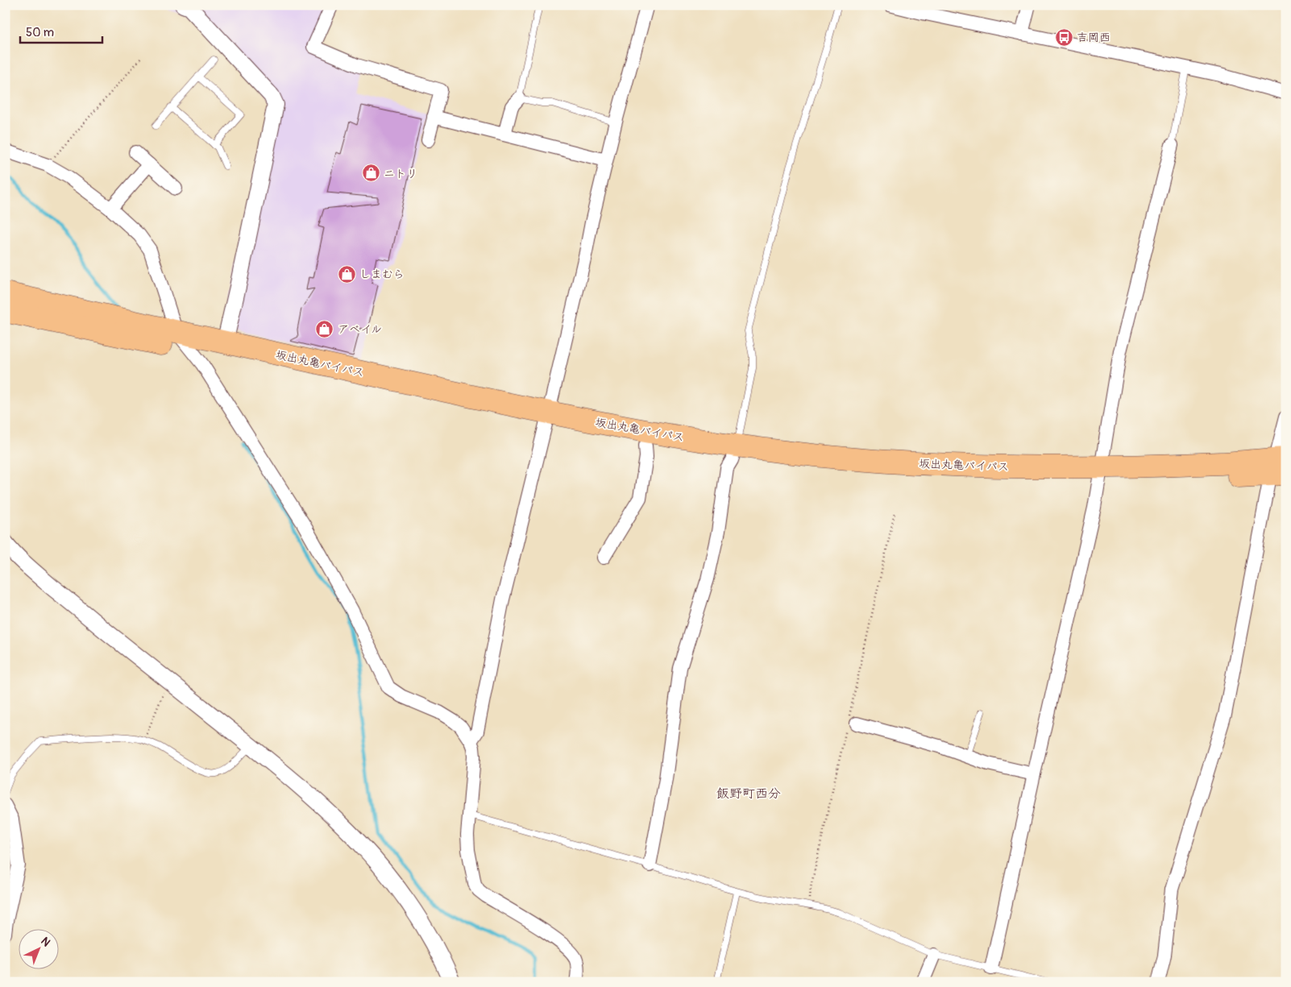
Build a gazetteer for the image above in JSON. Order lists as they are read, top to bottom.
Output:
{
  "streets": {
    "highway": ["坂出丸亀バイパス"]
  },
  "districts": ["飯野町西分"],
  "places": {
    "bus stop": ["吉岡西"],
    "shop": ["ニトリ", "しまむら", "アベイル"]
  },
  "scale_bar": "50 m",
  "north": "top right"
}
